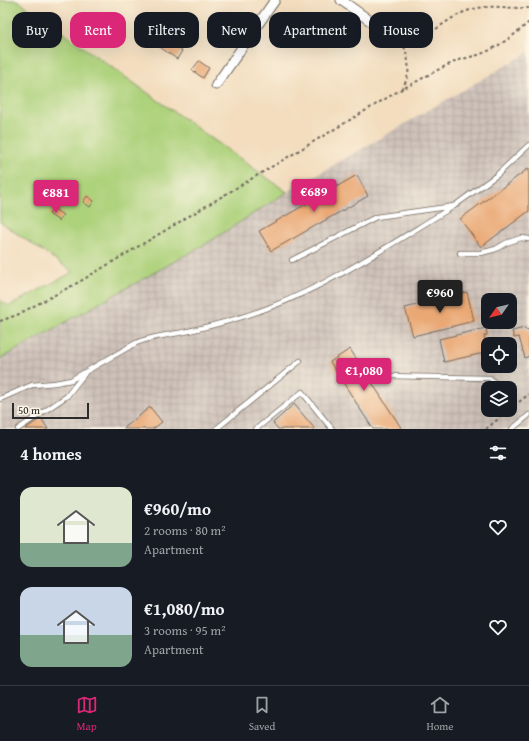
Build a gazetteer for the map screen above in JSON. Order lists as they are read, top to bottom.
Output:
{
  "scale_bar": "50 m",
  "north": "bottom left",
  "page": {
    "chip": [
      "Buy",
      "Rent",
      "Filters",
      "New",
      "Apartment",
      "House"
    ],
    "price": [
      "€689",
      "€881",
      "€960",
      "€1,080"
    ],
    "scale": "50 m",
    "heading": "4 homes",
    "list": [
      {
        "name": "€960/mo",
        "note": "2 rooms · 80 m² · Apartment"
      },
      {
        "name": "€1,080/mo",
        "note": "3 rooms · 95 m² · Apartment"
      }
    ],
    "tabs": ["Map", "Saved", "Home"]
  }
}
